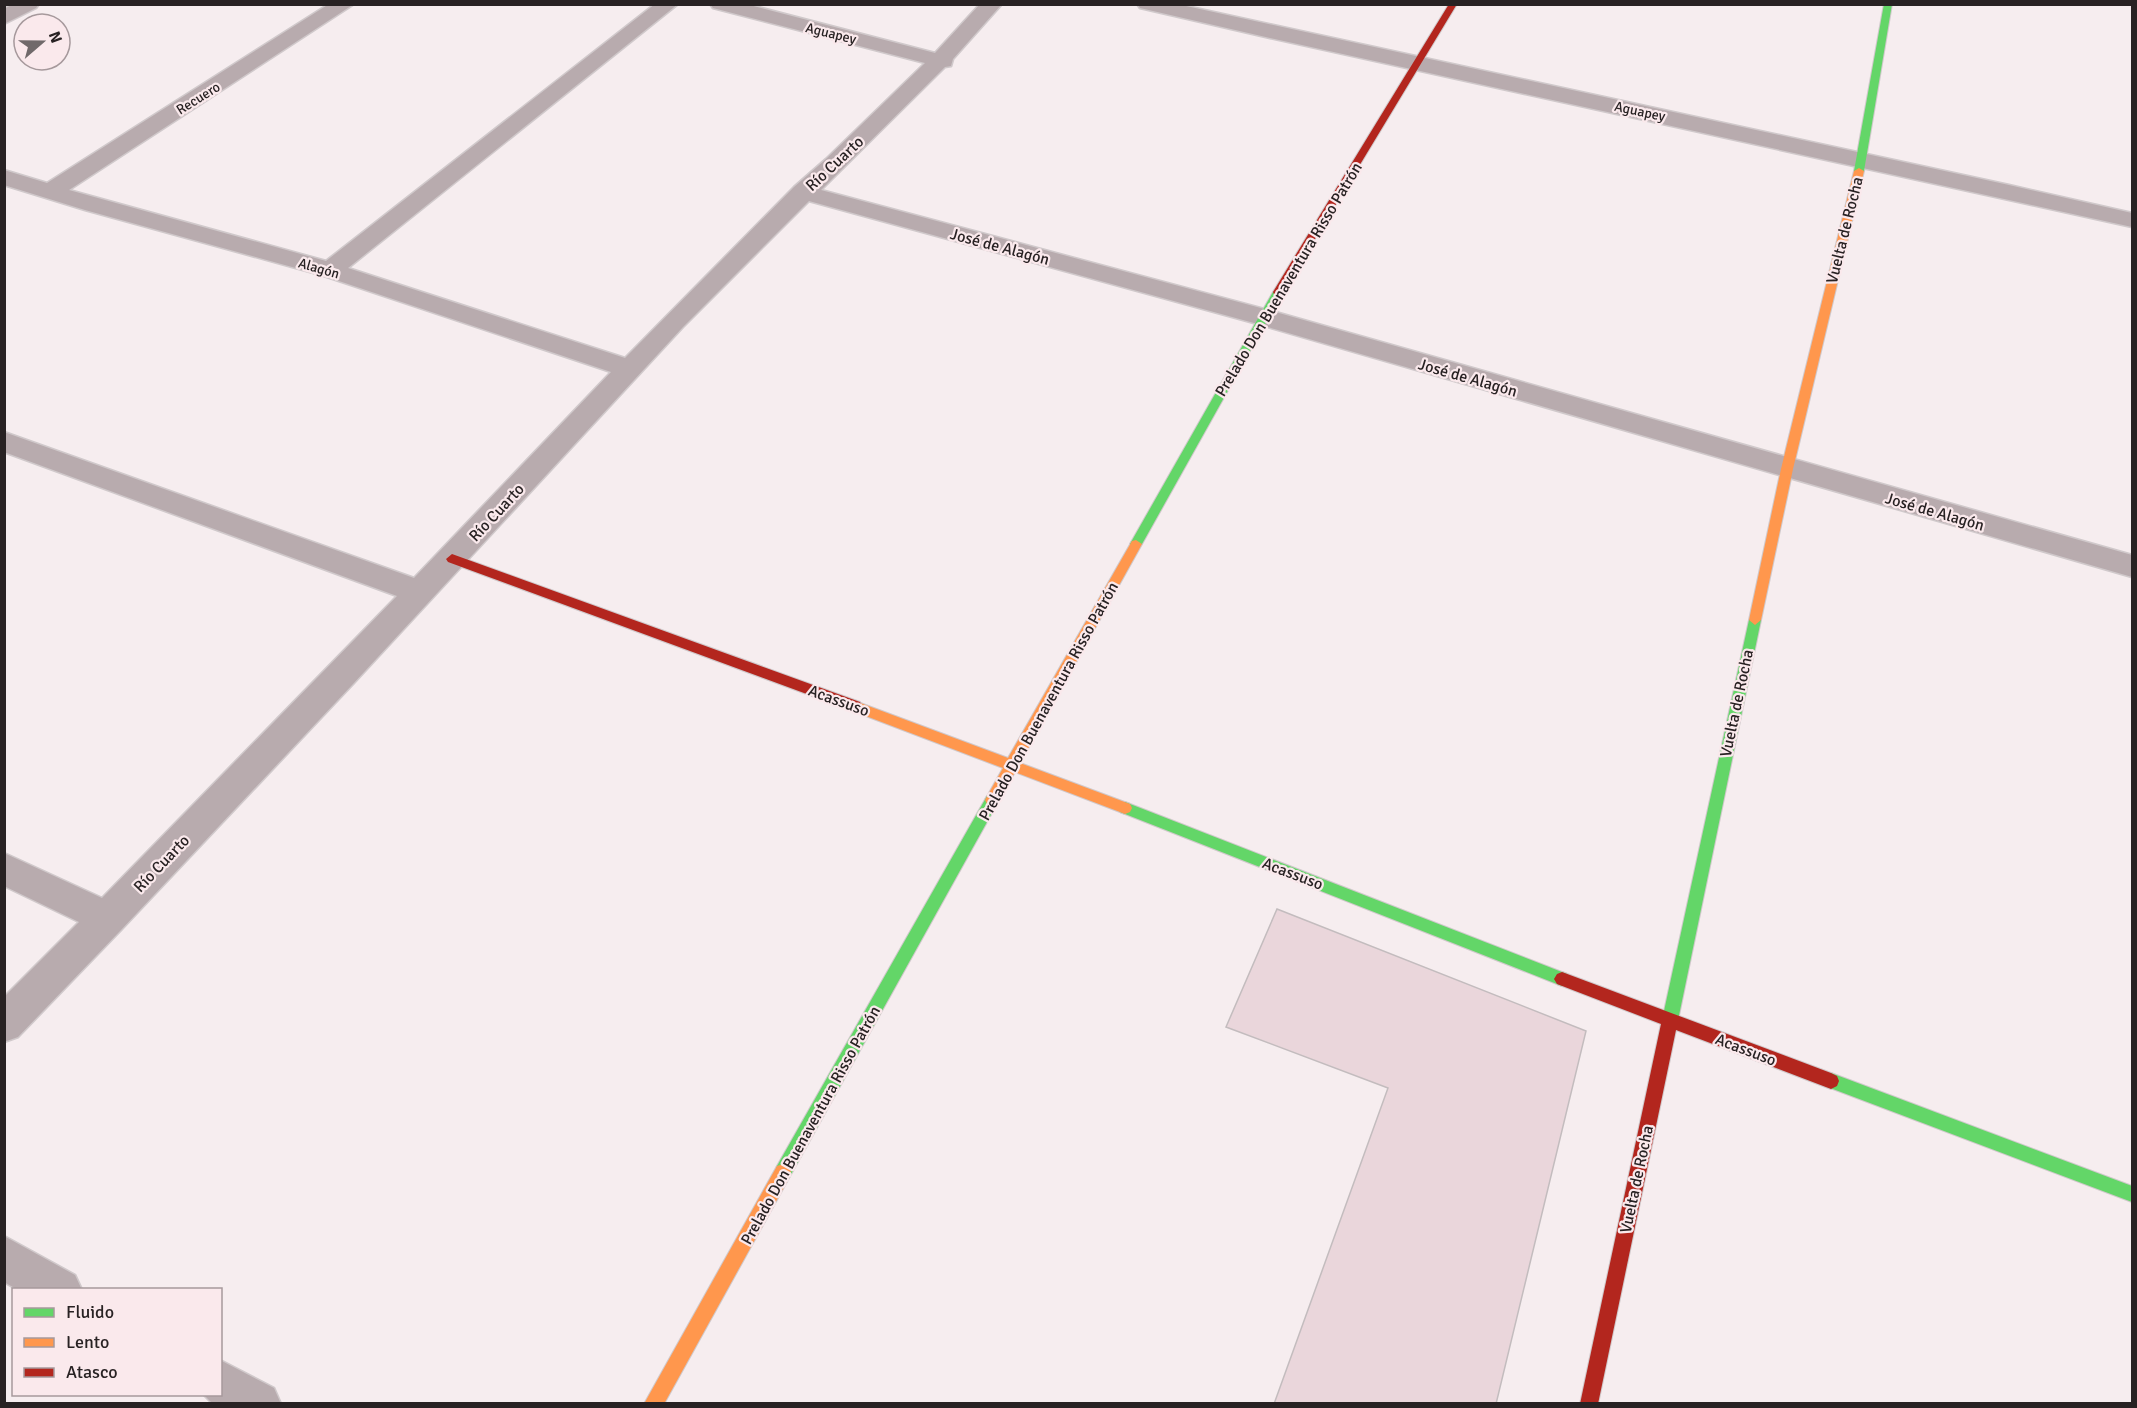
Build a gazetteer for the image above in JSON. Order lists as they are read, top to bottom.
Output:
{
  "streets": {
    "street": [
      "Aguapey",
      "Recuero",
      "Río Cuarto",
      "Vuelta de Rocha",
      "José de Alagón",
      "Alagón",
      "Prelado Don Buenaventura Risso Patrón",
      "Acassuso"
    ]
  },
  "crossings": [
    ["Aguapey", "Río Cuarto"],
    ["Aguapey", "Vuelta de Rocha"],
    ["Aguapey", "Prelado Don Buenaventura Risso Patrón"],
    ["Recuero", "Alagón"],
    ["Río Cuarto", "José de Alagón"],
    ["Río Cuarto", "Alagón"],
    ["Río Cuarto", "Acassuso"],
    ["Vuelta de Rocha", "José de Alagón"],
    ["Vuelta de Rocha", "Acassuso"],
    ["José de Alagón", "Prelado Don Buenaventura Risso Patrón"],
    ["Prelado Don Buenaventura Risso Patrón", "Acassuso"]
  ],
  "legend": ["Fluido", "Lento", "Atasco"],
  "north": "right"
}
